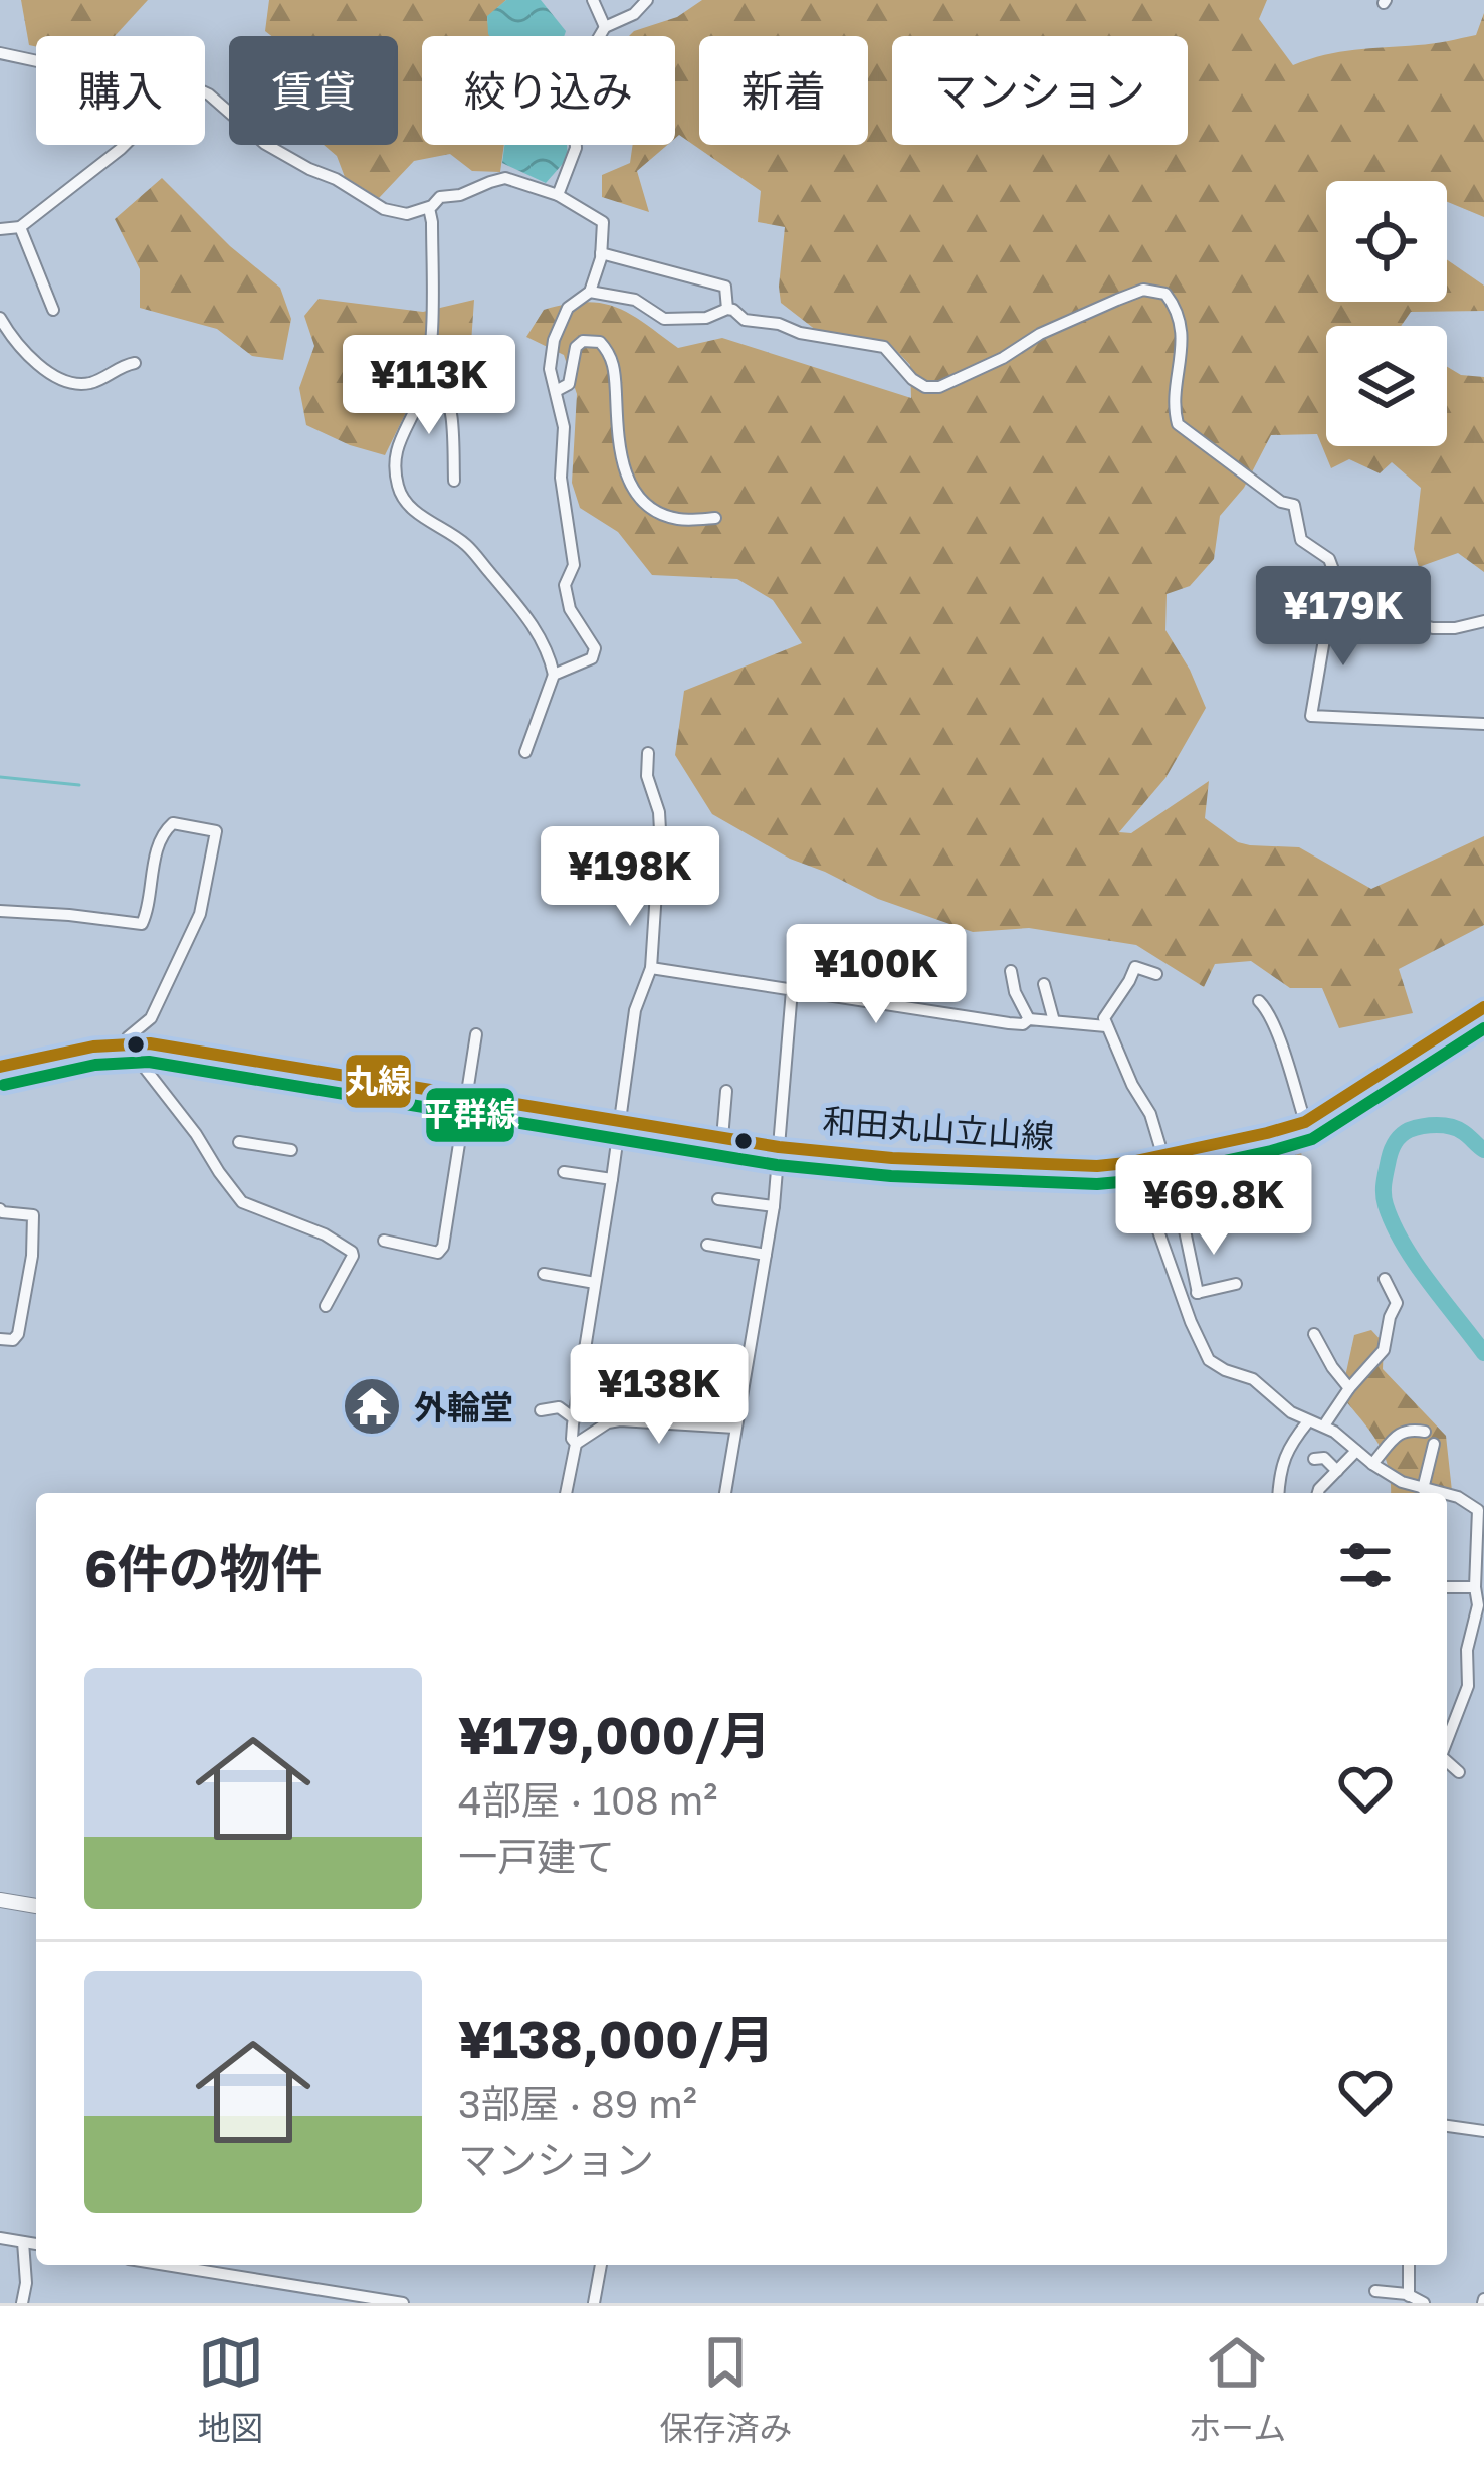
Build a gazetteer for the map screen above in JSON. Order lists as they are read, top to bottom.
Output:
{
  "streets": {
    "main road": ["和田丸山立山線"]
  },
  "places": {
    "temple": ["外輪堂"]
  },
  "lines": ["transit line 丸線", "transit line 平群線"],
  "page": {
    "chip": [
      "購入",
      "賃貸",
      "絞り込み",
      "新着",
      "マンション"
    ],
    "price": [
      "¥113K",
      "¥179K",
      "¥198K",
      "¥100K",
      "¥69.8K",
      "¥138K"
    ],
    "heading": "6件の物件",
    "list": [
      {
        "name": "¥179,000/月",
        "note": "4部屋 · 108 m² · 一戸建て"
      },
      {
        "name": "¥138,000/月",
        "note": "3部屋 · 89 m² · マンション"
      }
    ],
    "tabs": ["地図", "保存済み", "ホーム"]
  }
}
